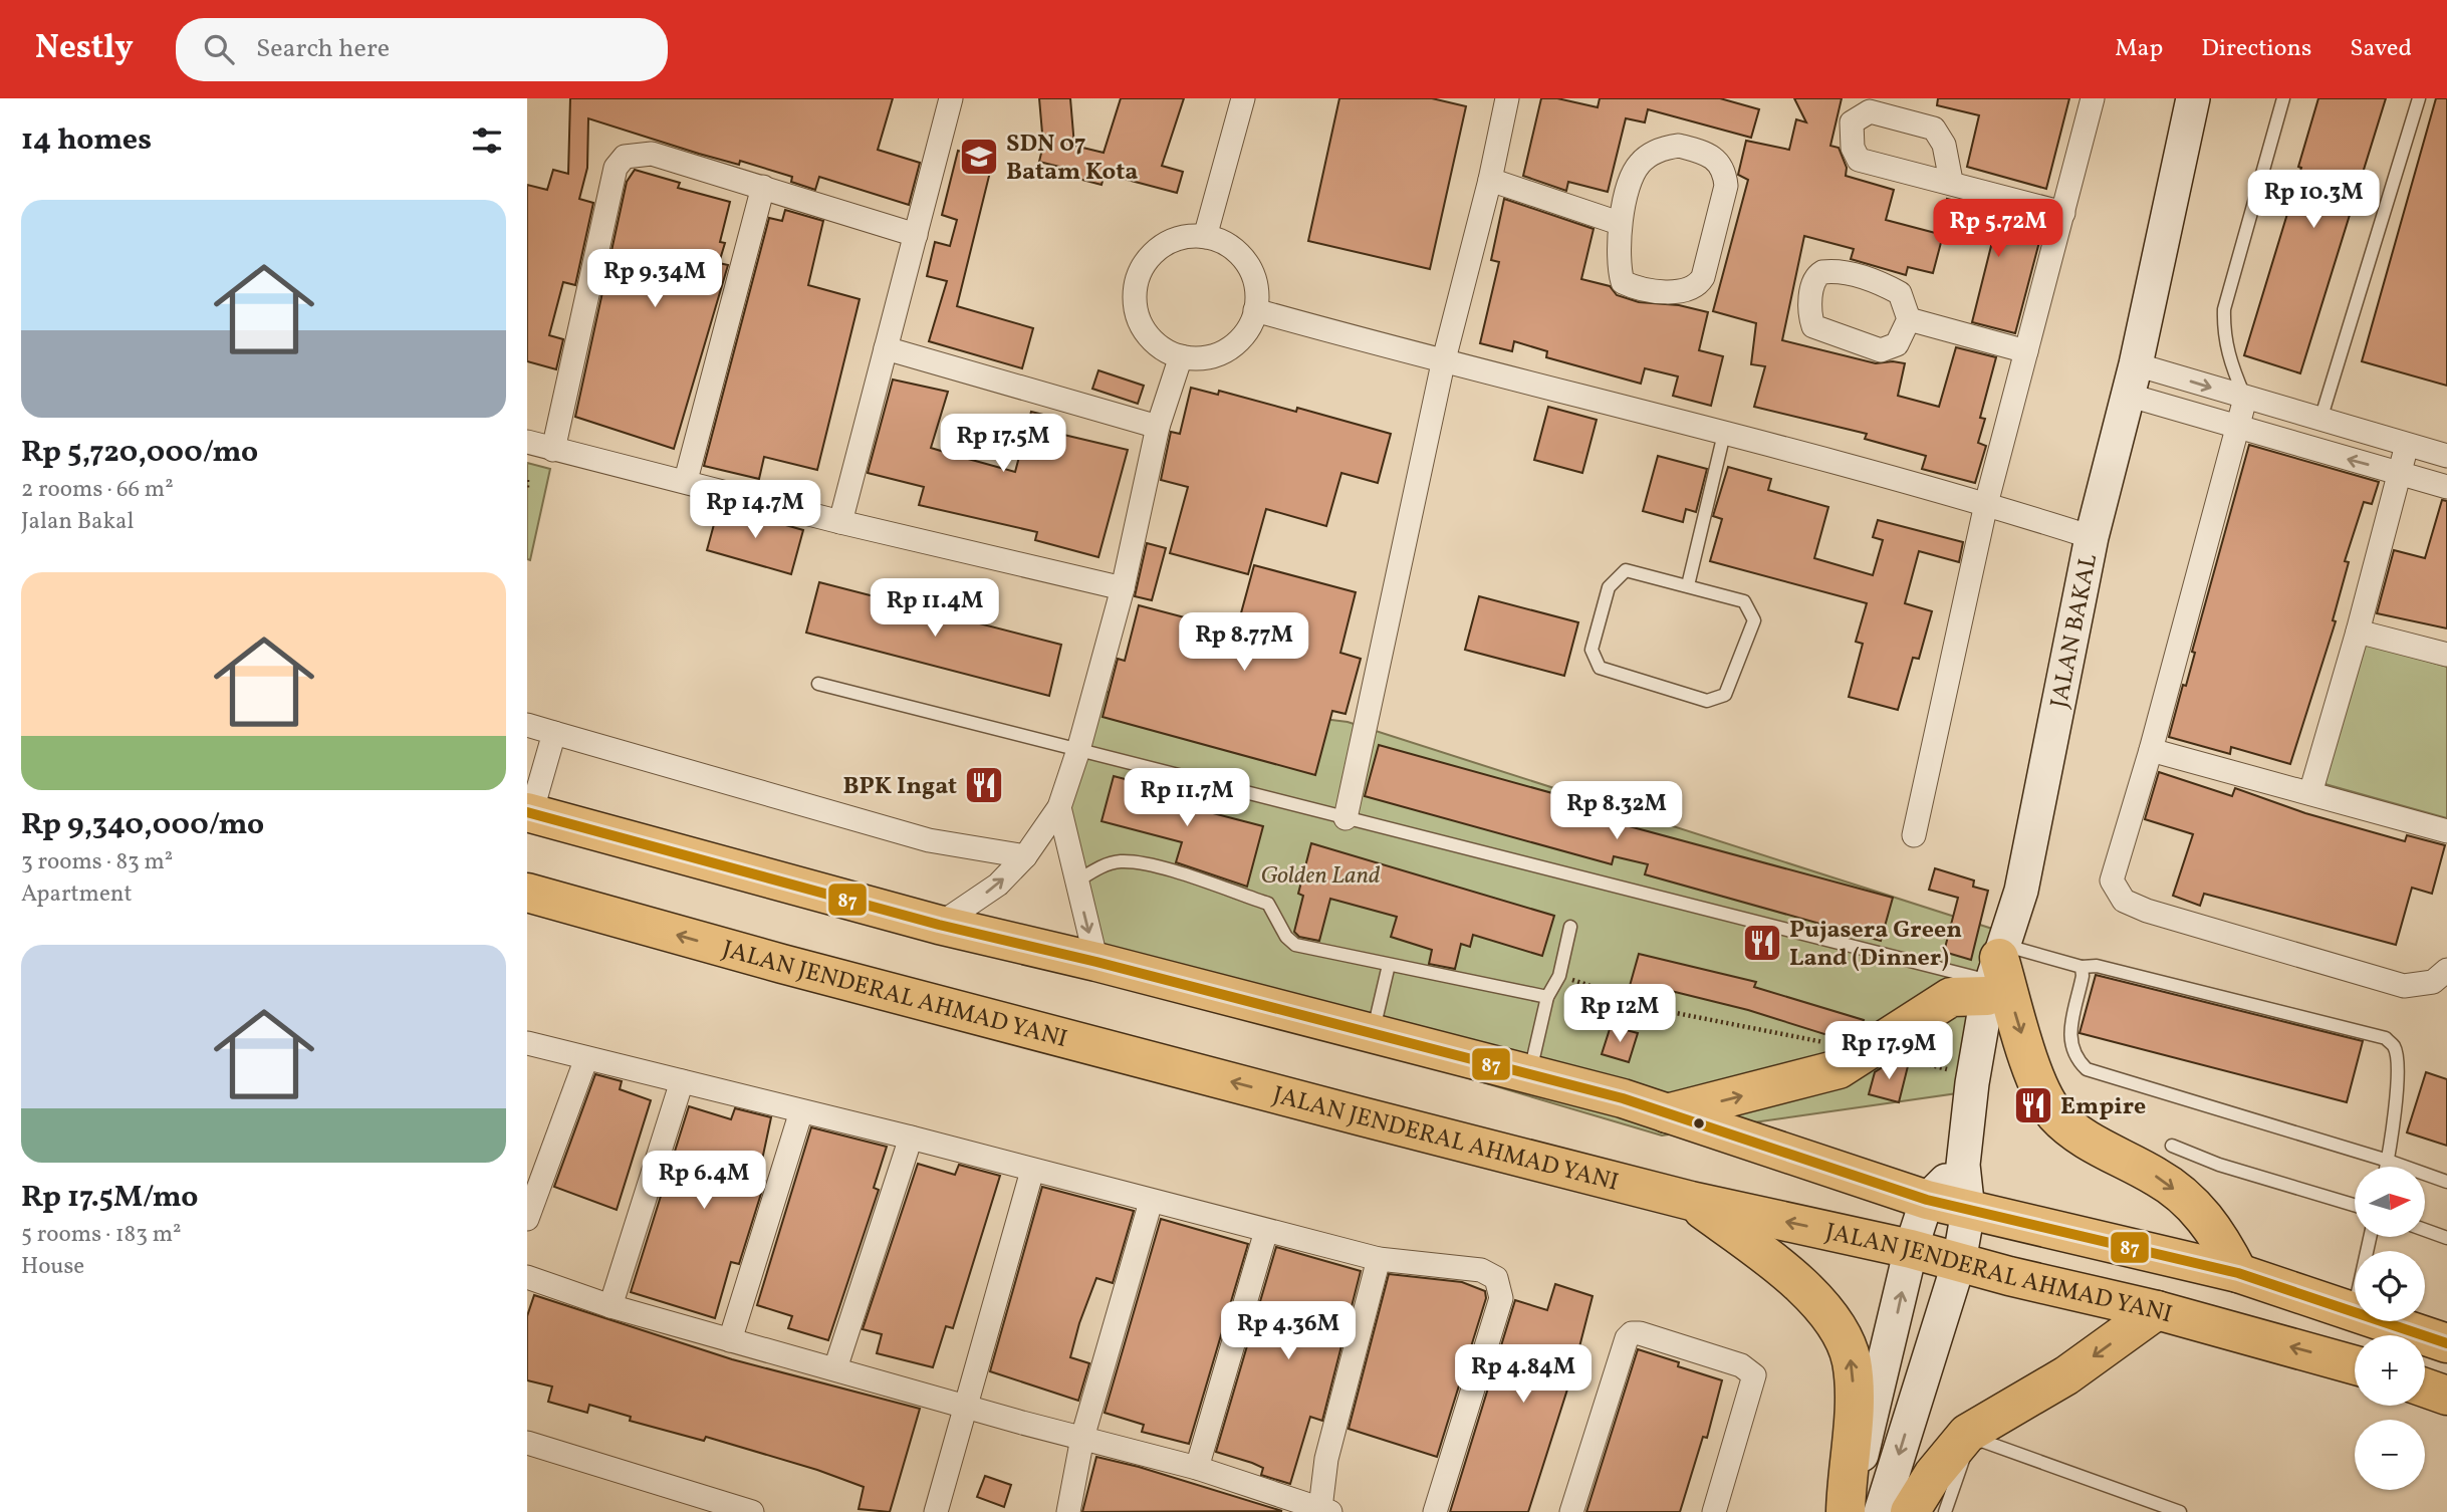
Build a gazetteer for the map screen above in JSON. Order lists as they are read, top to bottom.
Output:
{
  "streets": {
    "highway": ["JALAN JENDERAL AHMAD YANI"],
    "street": ["JALAN BAKAL"]
  },
  "crossings": [
    ["JALAN BAKAL", "JALAN JENDERAL AHMAD YANI"]
  ],
  "parks": ["Golden Land"],
  "places": {
    "school or university": ["SDN 07 Batam Kota"],
    "restaurant": ["BPK Ingat", "Pujasera Green Land (Dinner)", "Empire"]
  },
  "lines": ["transit line 87"],
  "north": "right",
  "page": {
    "header": "Nestly",
    "search": "Search here",
    "nav": ["Map", "Directions", "Saved"],
    "heading": "14 homes",
    "price": [
      "Rp 10.3M",
      "Rp 5.72M",
      "Rp 9.34M",
      "Rp 17.5M",
      "Rp 14.7M",
      "Rp 11.4M",
      "Rp 8.77M",
      "Rp 11.7M",
      "Rp 8.32M",
      "Rp 12M",
      "Rp 17.9M",
      "Rp 6.4M",
      "Rp 4.36M",
      "Rp 4.84M"
    ],
    "list": [
      {
        "name": "Rp 5,720,000/mo",
        "note": "2 rooms · 66 m² · Jalan Bakal"
      },
      {
        "name": "Rp 9,340,000/mo",
        "note": "3 rooms · 83 m² · Apartment"
      },
      {
        "name": "Rp 17.5M/mo",
        "note": "5 rooms · 183 m² · House"
      }
    ],
    "map_buttons": ["+", "−"]
  }
}
